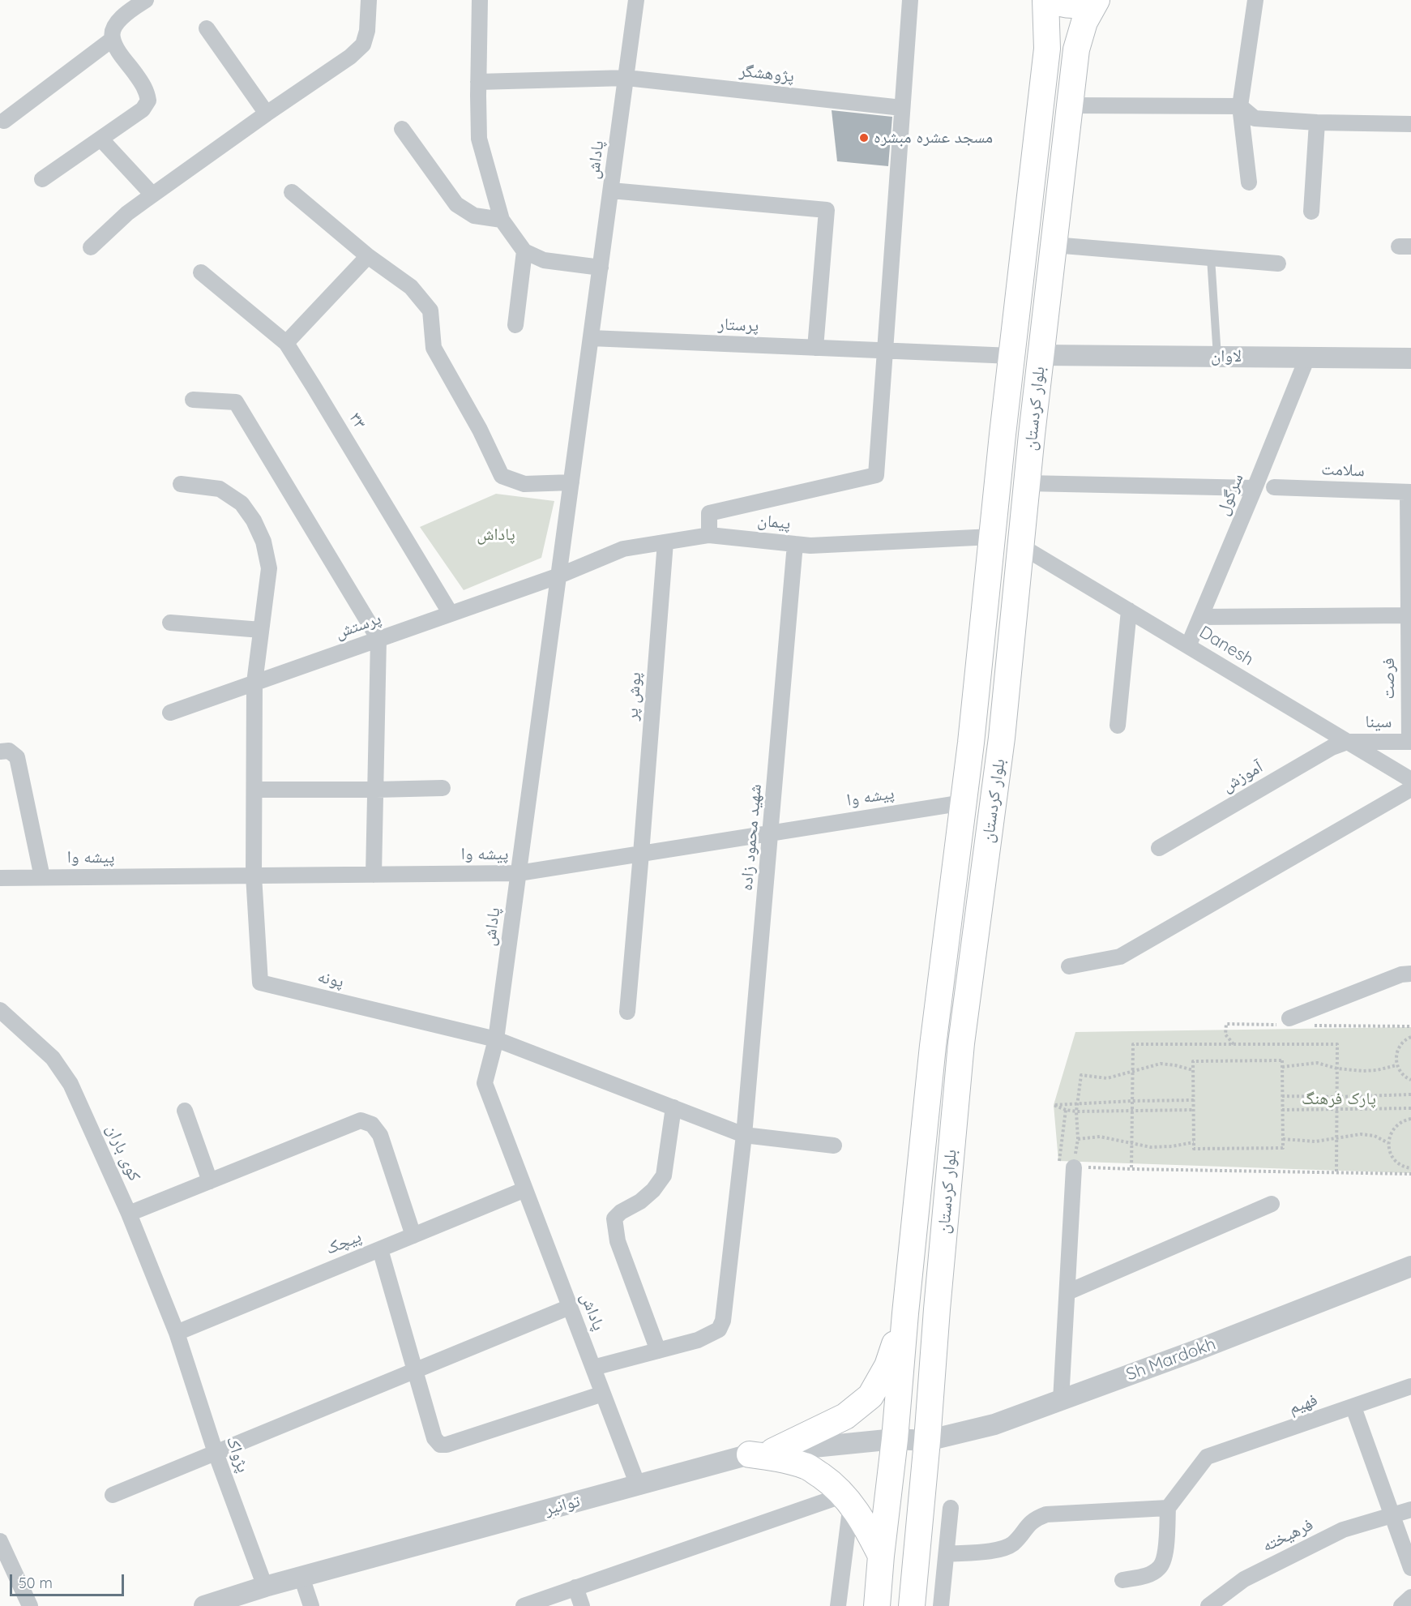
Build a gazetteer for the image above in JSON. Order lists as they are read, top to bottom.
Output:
{
  "streets": {
    "main road": ["بلوار کردستان"],
    "street": [
      "پژوهشگر",
      "پاداش",
      "پرستار",
      "لاوان",
      "۳۳",
      "سلامت",
      "سرگول",
      "پیمان",
      "پرستش",
      "Danesh",
      "فرصت",
      "پوش پر",
      "سینا",
      "آموزش",
      "پیشه وا",
      "شهید محمود زاده",
      "پونه",
      "کوی باران",
      "پیچک",
      "Sh Mardokh",
      "فهیم",
      "پژواک",
      "توانیر",
      "فرهیخته"
    ]
  },
  "crossings": [
    ["پژوهشگر", "پاداش"],
    ["پاداش", "پرستار"],
    ["پاداش", "پیمان"],
    ["پاداش", "پرستش"],
    ["پاداش", "پیشه وا"],
    ["پاداش", "شهید محمود زاده"],
    ["پاداش", "پونه"],
    ["پاداش", "پیچک"],
    ["پاداش", "توانیر"],
    ["پرستار", "بلوار کردستان"],
    ["لاوان", "بلوار کردستان"],
    ["لاوان", "سرگول"],
    ["بلوار کردستان", "پیمان"],
    ["بلوار کردستان", "Danesh"],
    ["بلوار کردستان", "پیشه وا"],
    ["بلوار کردستان", "Sh Mardokh"],
    ["بلوار کردستان", "توانیر"],
    ["۳۳", "پرستش"],
    ["سلامت", "فرصت"],
    ["سرگول", "Danesh"],
    ["پیمان", "پرستش"],
    ["پیمان", "پوش پر"],
    ["پیمان", "شهید محمود زاده"],
    ["Danesh", "سینا"],
    ["Danesh", "آموزش"],
    ["فرصت", "سینا"],
    ["پوش پر", "پیشه وا"],
    ["سینا", "آموزش"],
    ["پیشه وا", "شهید محمود زاده"],
    ["پیشه وا", "پونه"],
    ["کوی باران", "پیچک"],
    ["کوی باران", "پژواک"],
    ["پیچک", "پژواک"],
    ["Sh Mardokh", "توانیر"],
    ["پژواک", "توانیر"]
  ],
  "parks": ["پاداش", "پارک فرهنگ"],
  "places": ["مسجد عشره مبشره"],
  "scale_bar": "50 m"
}
